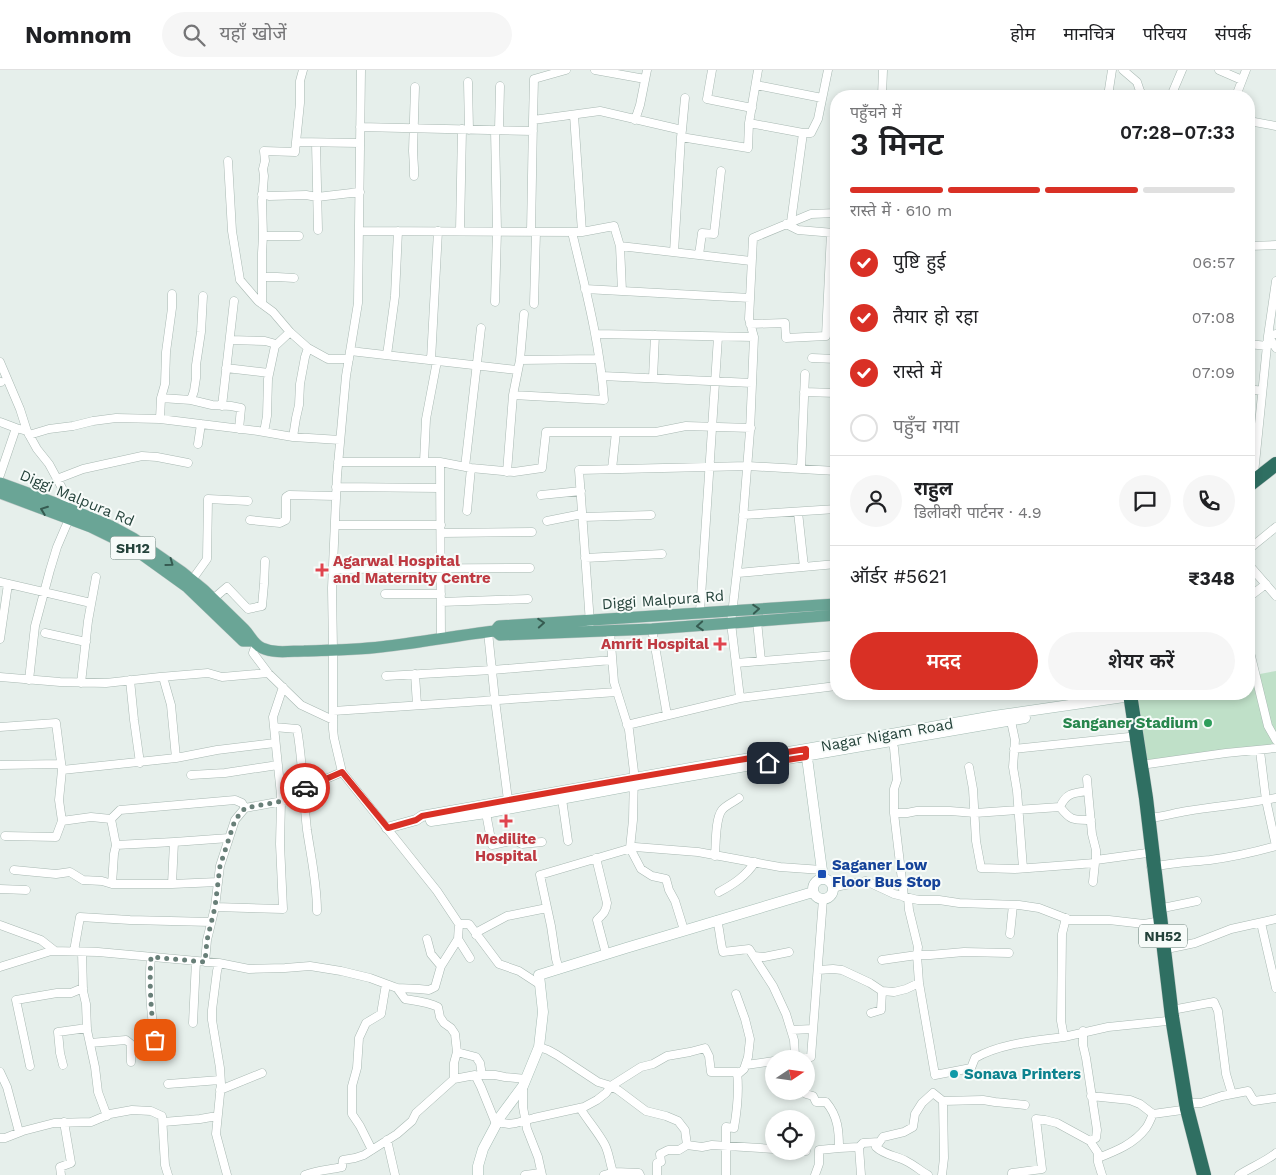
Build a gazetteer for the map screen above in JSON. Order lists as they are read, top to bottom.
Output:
{
  "streets": {
    "highway": ["NH52"],
    "main road": ["Diggi Malpura Rd", "SH12"],
    "street": ["Nagar Nigam Road"]
  },
  "places": {
    "health": ["Agarwal Hospital and Maternity Centre", "Amrit Hospital", "Medilite Hospital"],
    "other": ["Sanganer Stadium", "Sonava Printers"],
    "transit": ["Saganer Low Floor Bus Stop"]
  },
  "north": "right",
  "page": {
    "header": "Nomnom",
    "search": "यहाँ खोजें",
    "nav": [
      "होम",
      "मानचित्र",
      "परिचय",
      "संपर्क"
    ],
    "heading": ["3 मिनट", "पहुँचने में", "07:28–07:33"],
    "panel": [
      "राहुल",
      "डिलीवरी पार्टनर · 4.9",
      "ऑर्डर #5621",
      "₹348"
    ],
    "bar": "रास्ते में · 610 m",
    "list": [
      ["पुष्टि हुई", "06:57"],
      ["तैयार हो रहा", "07:08"],
      ["रास्ते में", "07:09"],
      "पहुँच गया"
    ],
    "buttons": ["मदद", "शेयर करें"]
  }
}
